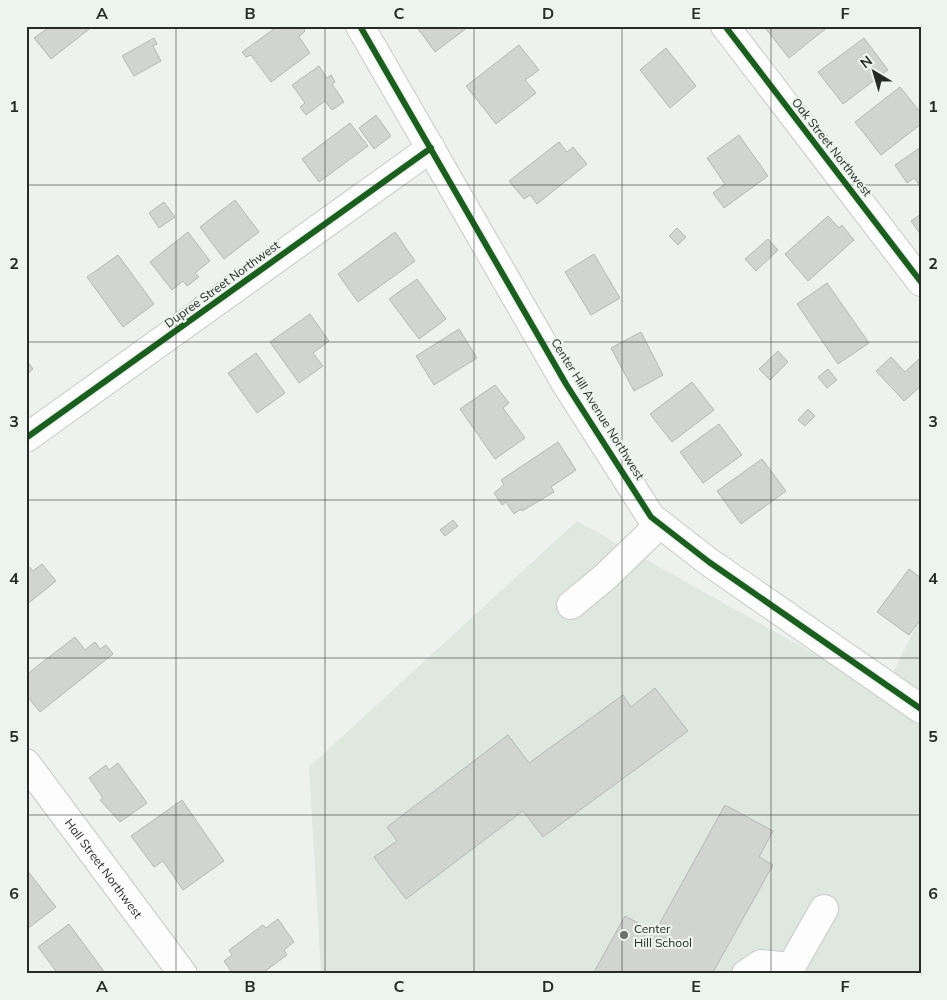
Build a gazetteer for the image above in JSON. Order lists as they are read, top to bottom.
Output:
{
  "streets": {
    "street": [
      "Oak Street Northwest",
      "Dupree Street Northwest",
      "Center Hill Avenue Northwest",
      "Hall Street Northwest"
    ]
  },
  "crossings": [
    ["Dupree Street Northwest", "Center Hill Avenue Northwest"]
  ],
  "places": ["Center Hill School"],
  "north": "top left",
  "grid": {
    "columns": [
      "A",
      "B",
      "C",
      "D",
      "E",
      "F"
    ],
    "rows": [
      "1",
      "2",
      "3",
      "4",
      "5",
      "6"
    ]
  }
}
